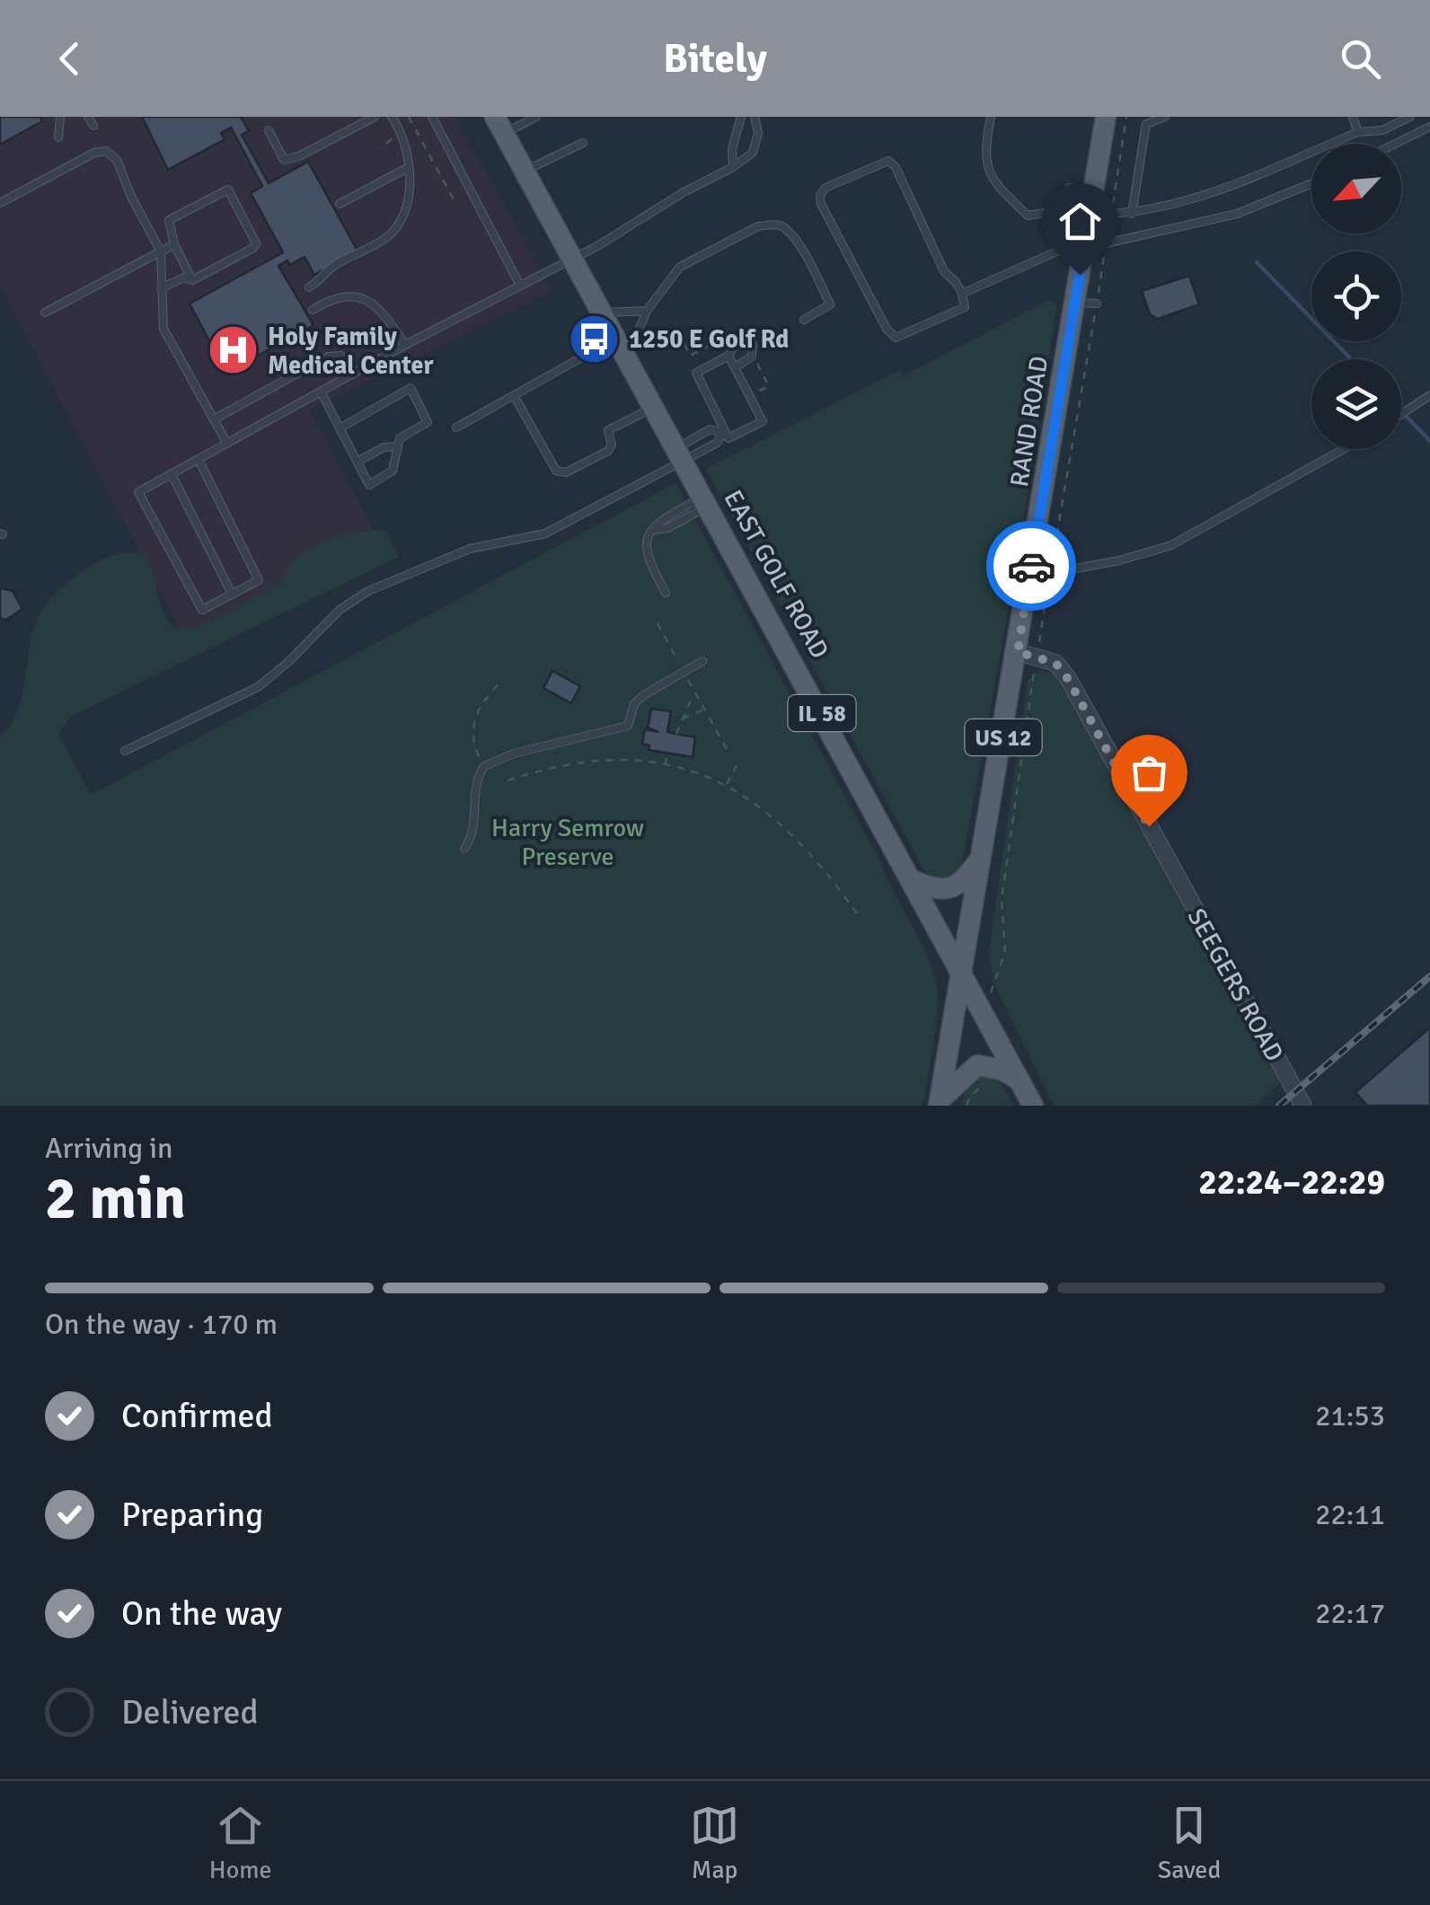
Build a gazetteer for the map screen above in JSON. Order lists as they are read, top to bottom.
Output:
{
  "streets": {
    "main road": [
      "RAND ROAD",
      "EAST GOLF ROAD",
      "IL 58",
      "US 12"
    ],
    "street": ["SEEGERS ROAD"]
  },
  "crossings": [
    ["RAND ROAD", "EAST GOLF ROAD"],
    ["RAND ROAD", "SEEGERS ROAD"]
  ],
  "parks": ["Harry Semrow Preserve"],
  "places": {
    "bus stop": ["1250 E Golf Rd"],
    "hospital": ["Holy Family Medical Center"]
  },
  "north": "bottom left",
  "page": {
    "header": "Bitely",
    "heading": ["2 min", "Arriving in", "22:24–22:29"],
    "bar": "On the way · 170 m",
    "list": [
      ["Confirmed", "21:53"],
      ["Preparing", "22:11"],
      ["On the way", "22:17"],
      "Delivered"
    ],
    "tabs": ["Home", "Map", "Saved"]
  }
}
